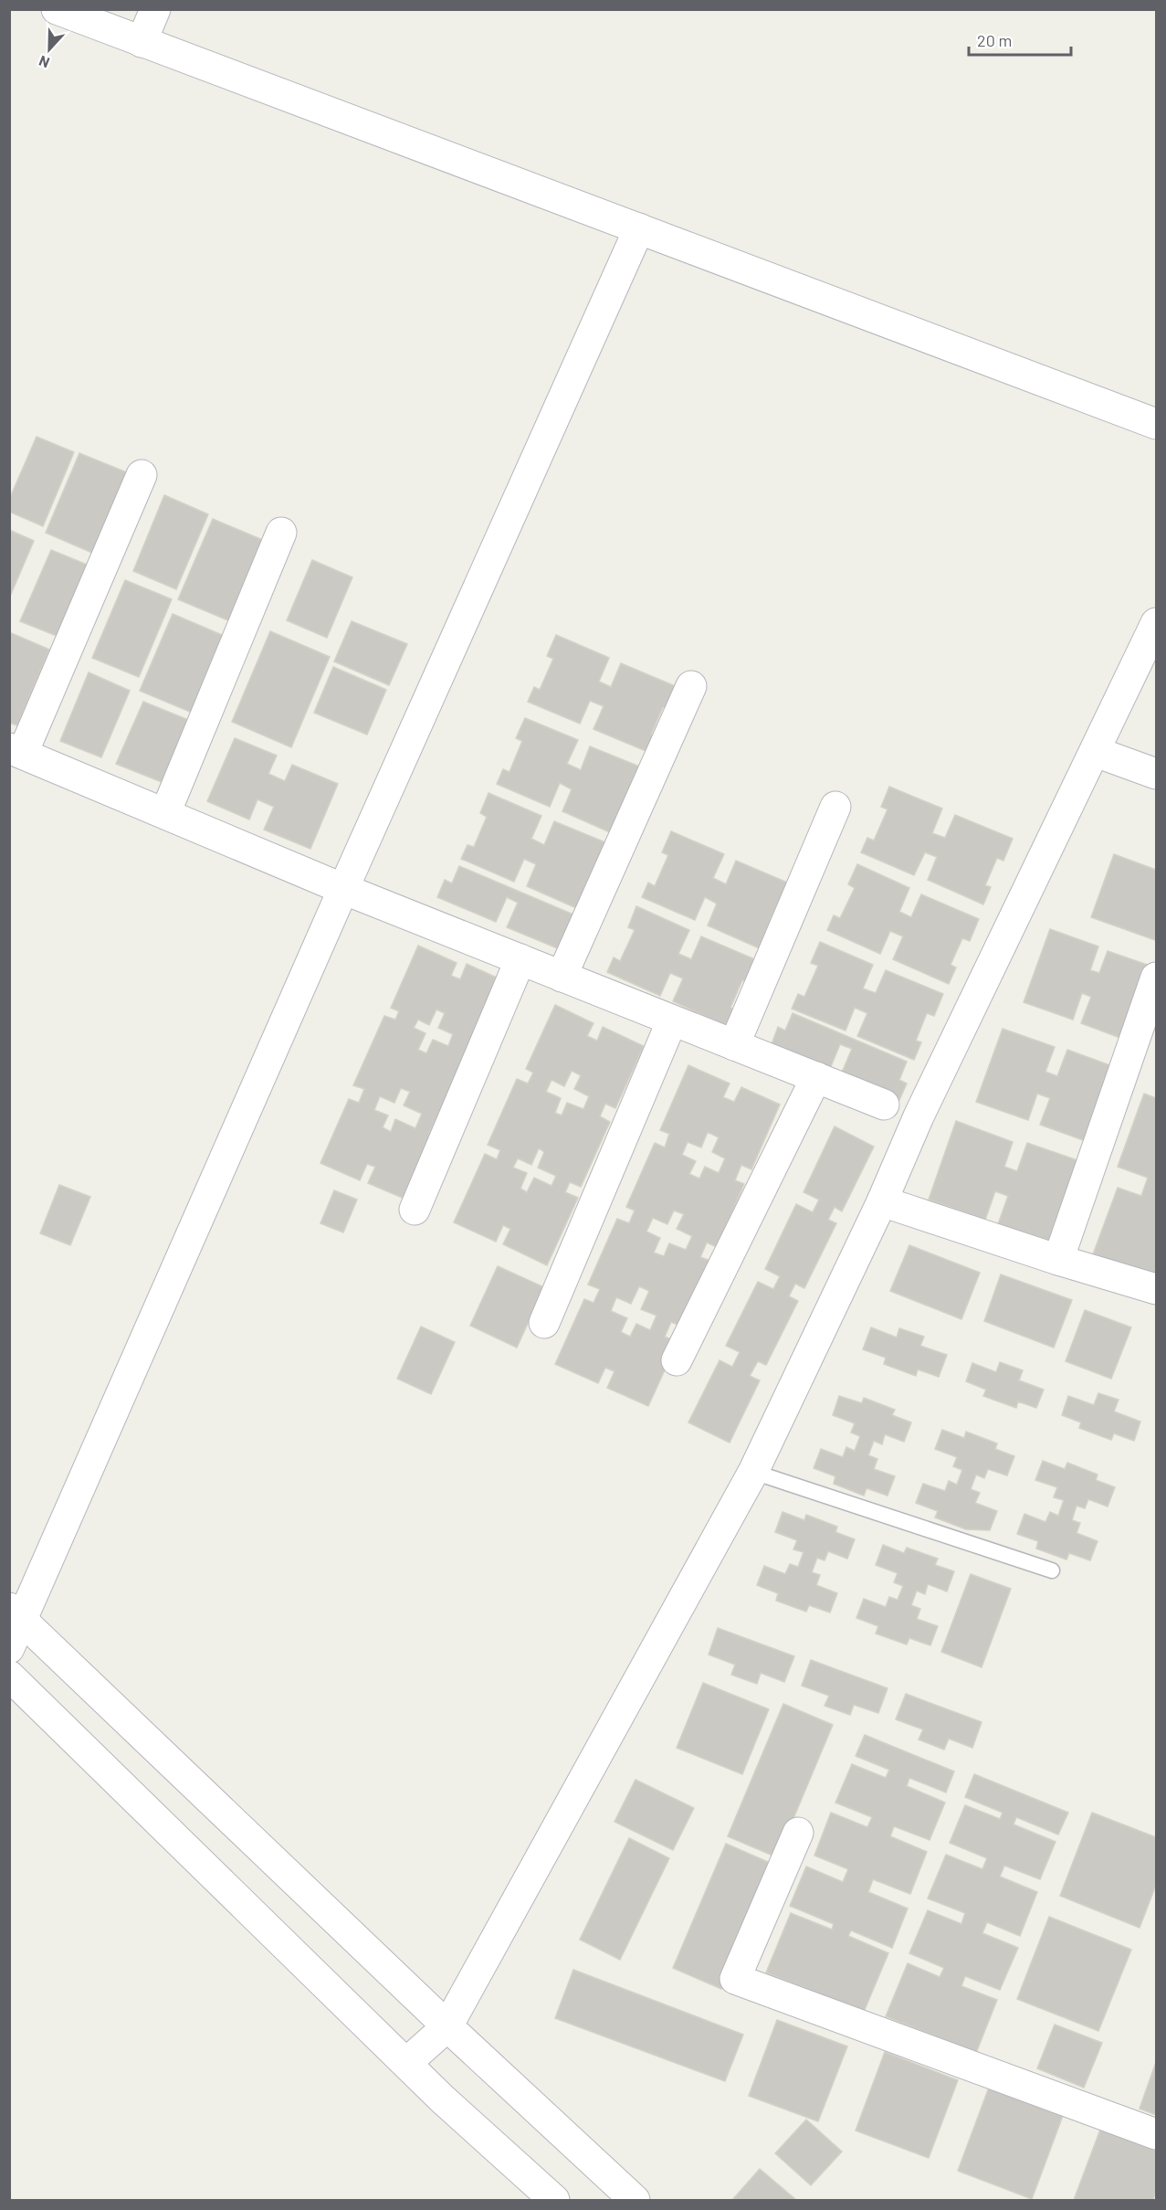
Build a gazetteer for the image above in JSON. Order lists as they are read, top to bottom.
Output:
{
  "scale_bar": "20 m",
  "north": "bottom"
}
